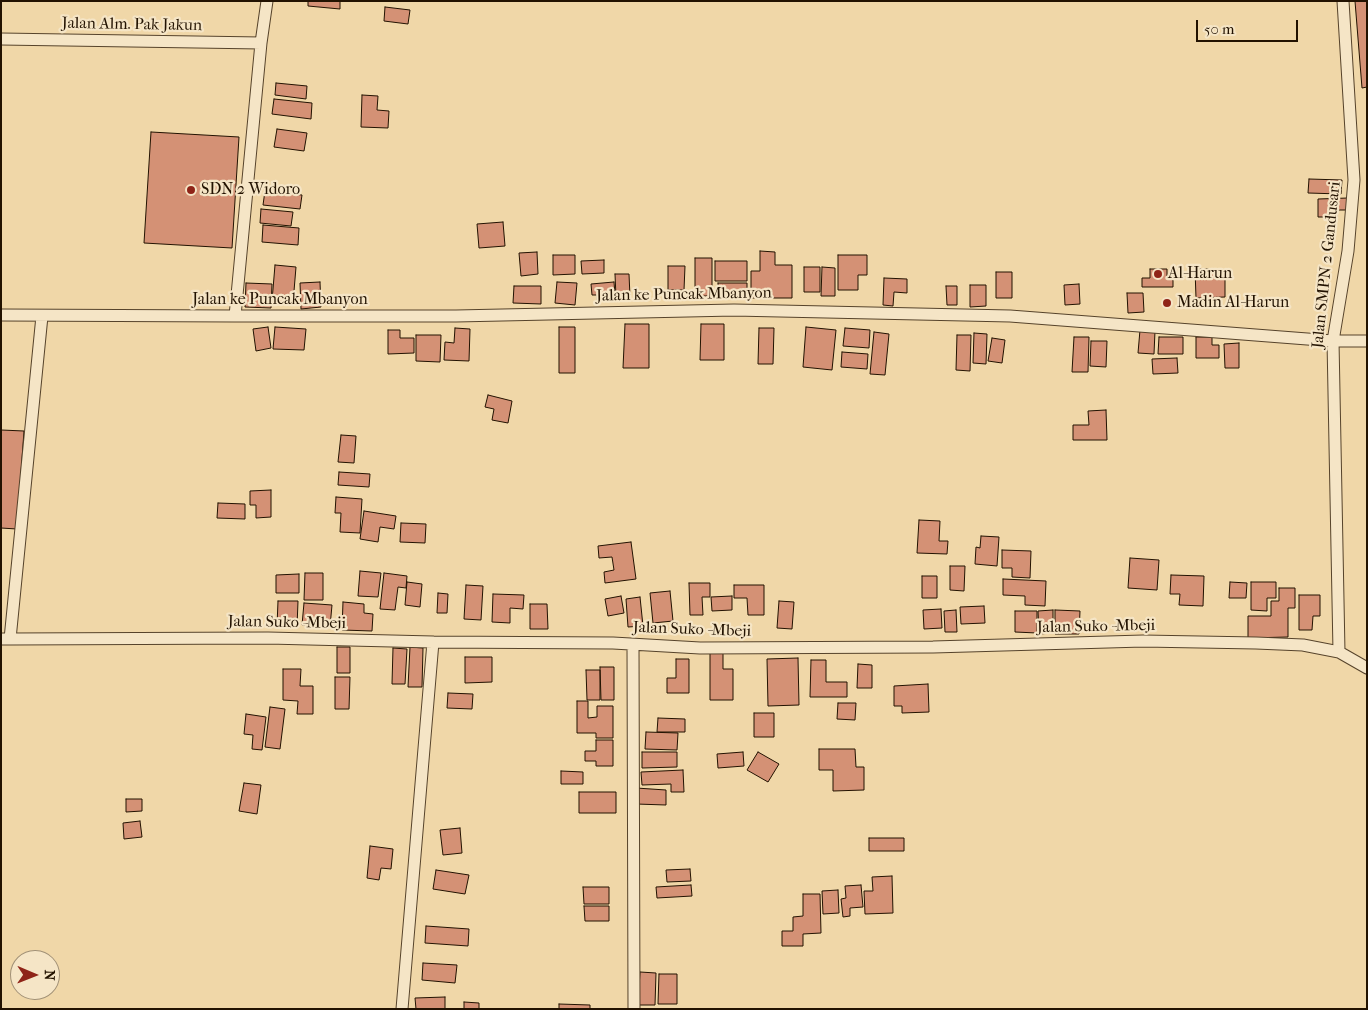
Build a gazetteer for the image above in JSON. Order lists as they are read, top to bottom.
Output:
{
  "streets": {
    "street": [
      "Jalan Alm. Pak Jakun",
      "Jalan SMPN 2 Gandusari",
      "Jalan ke Puncak Mbanyon",
      "Jalan Suko -Mbeji"
    ]
  },
  "crossings": [
    ["Jalan SMPN 2 Gandusari", "Jalan ke Puncak Mbanyon"],
    ["Jalan SMPN 2 Gandusari", "Jalan Suko -Mbeji"]
  ],
  "places": ["SDN 2 Widoro", "Al-Harun", "Madin Al-Harun"],
  "scale_bar": "50 m",
  "north": "right"
}
